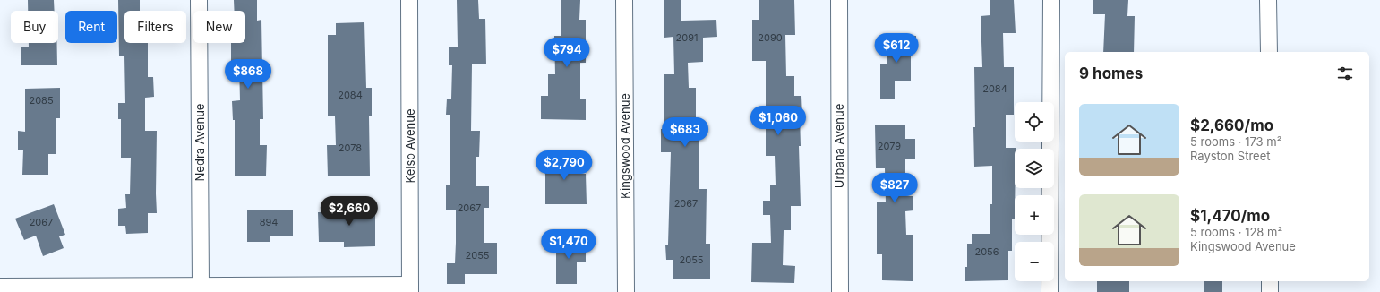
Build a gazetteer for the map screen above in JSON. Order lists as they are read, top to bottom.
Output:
{
  "streets": {
    "street": [
      "Nedra Avenue",
      "Kelso Avenue",
      "Kingswood Avenue",
      "Urbana Avenue"
    ]
  },
  "house_numbers": [
    "2091",
    "2090",
    "2084",
    "2084",
    "2085",
    "2079",
    "2078",
    "2067",
    "2067",
    "2067",
    "894",
    "2056",
    "2055",
    "2055"
  ],
  "page": {
    "chip": [
      "Buy",
      "Rent",
      "Filters",
      "New"
    ],
    "price": [
      "$612",
      "$794",
      "$868",
      "$1,060",
      "$683",
      "$2,790",
      "$827",
      "$2,660",
      "$1,470"
    ],
    "heading": "9 homes",
    "list": [
      {
        "name": "$2,660/mo",
        "note": "5 rooms · 173 m² · Rayston Street"
      },
      {
        "name": "$1,470/mo",
        "note": "5 rooms · 128 m² · Kingswood Avenue"
      }
    ],
    "map_buttons": ["+", "−"]
  }
}
